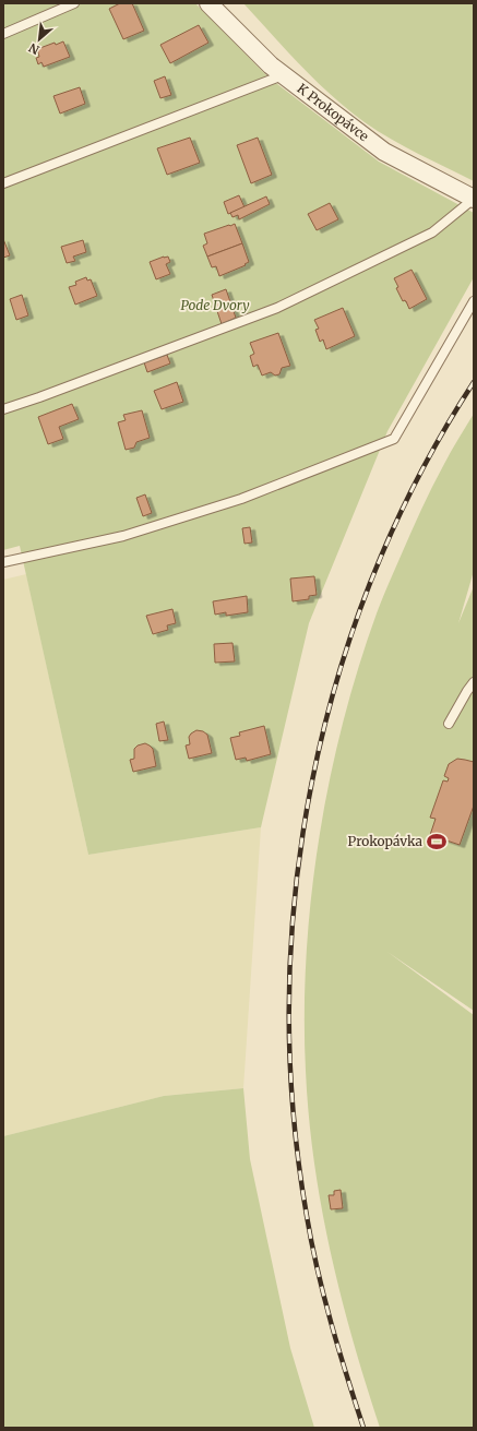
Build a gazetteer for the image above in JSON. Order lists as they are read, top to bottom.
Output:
{
  "streets": {
    "street": ["K Prokopávce"]
  },
  "parks": ["Pode Dvory"],
  "places": {
    "sports": ["Prokopávka"]
  },
  "north": "bottom left"
}
